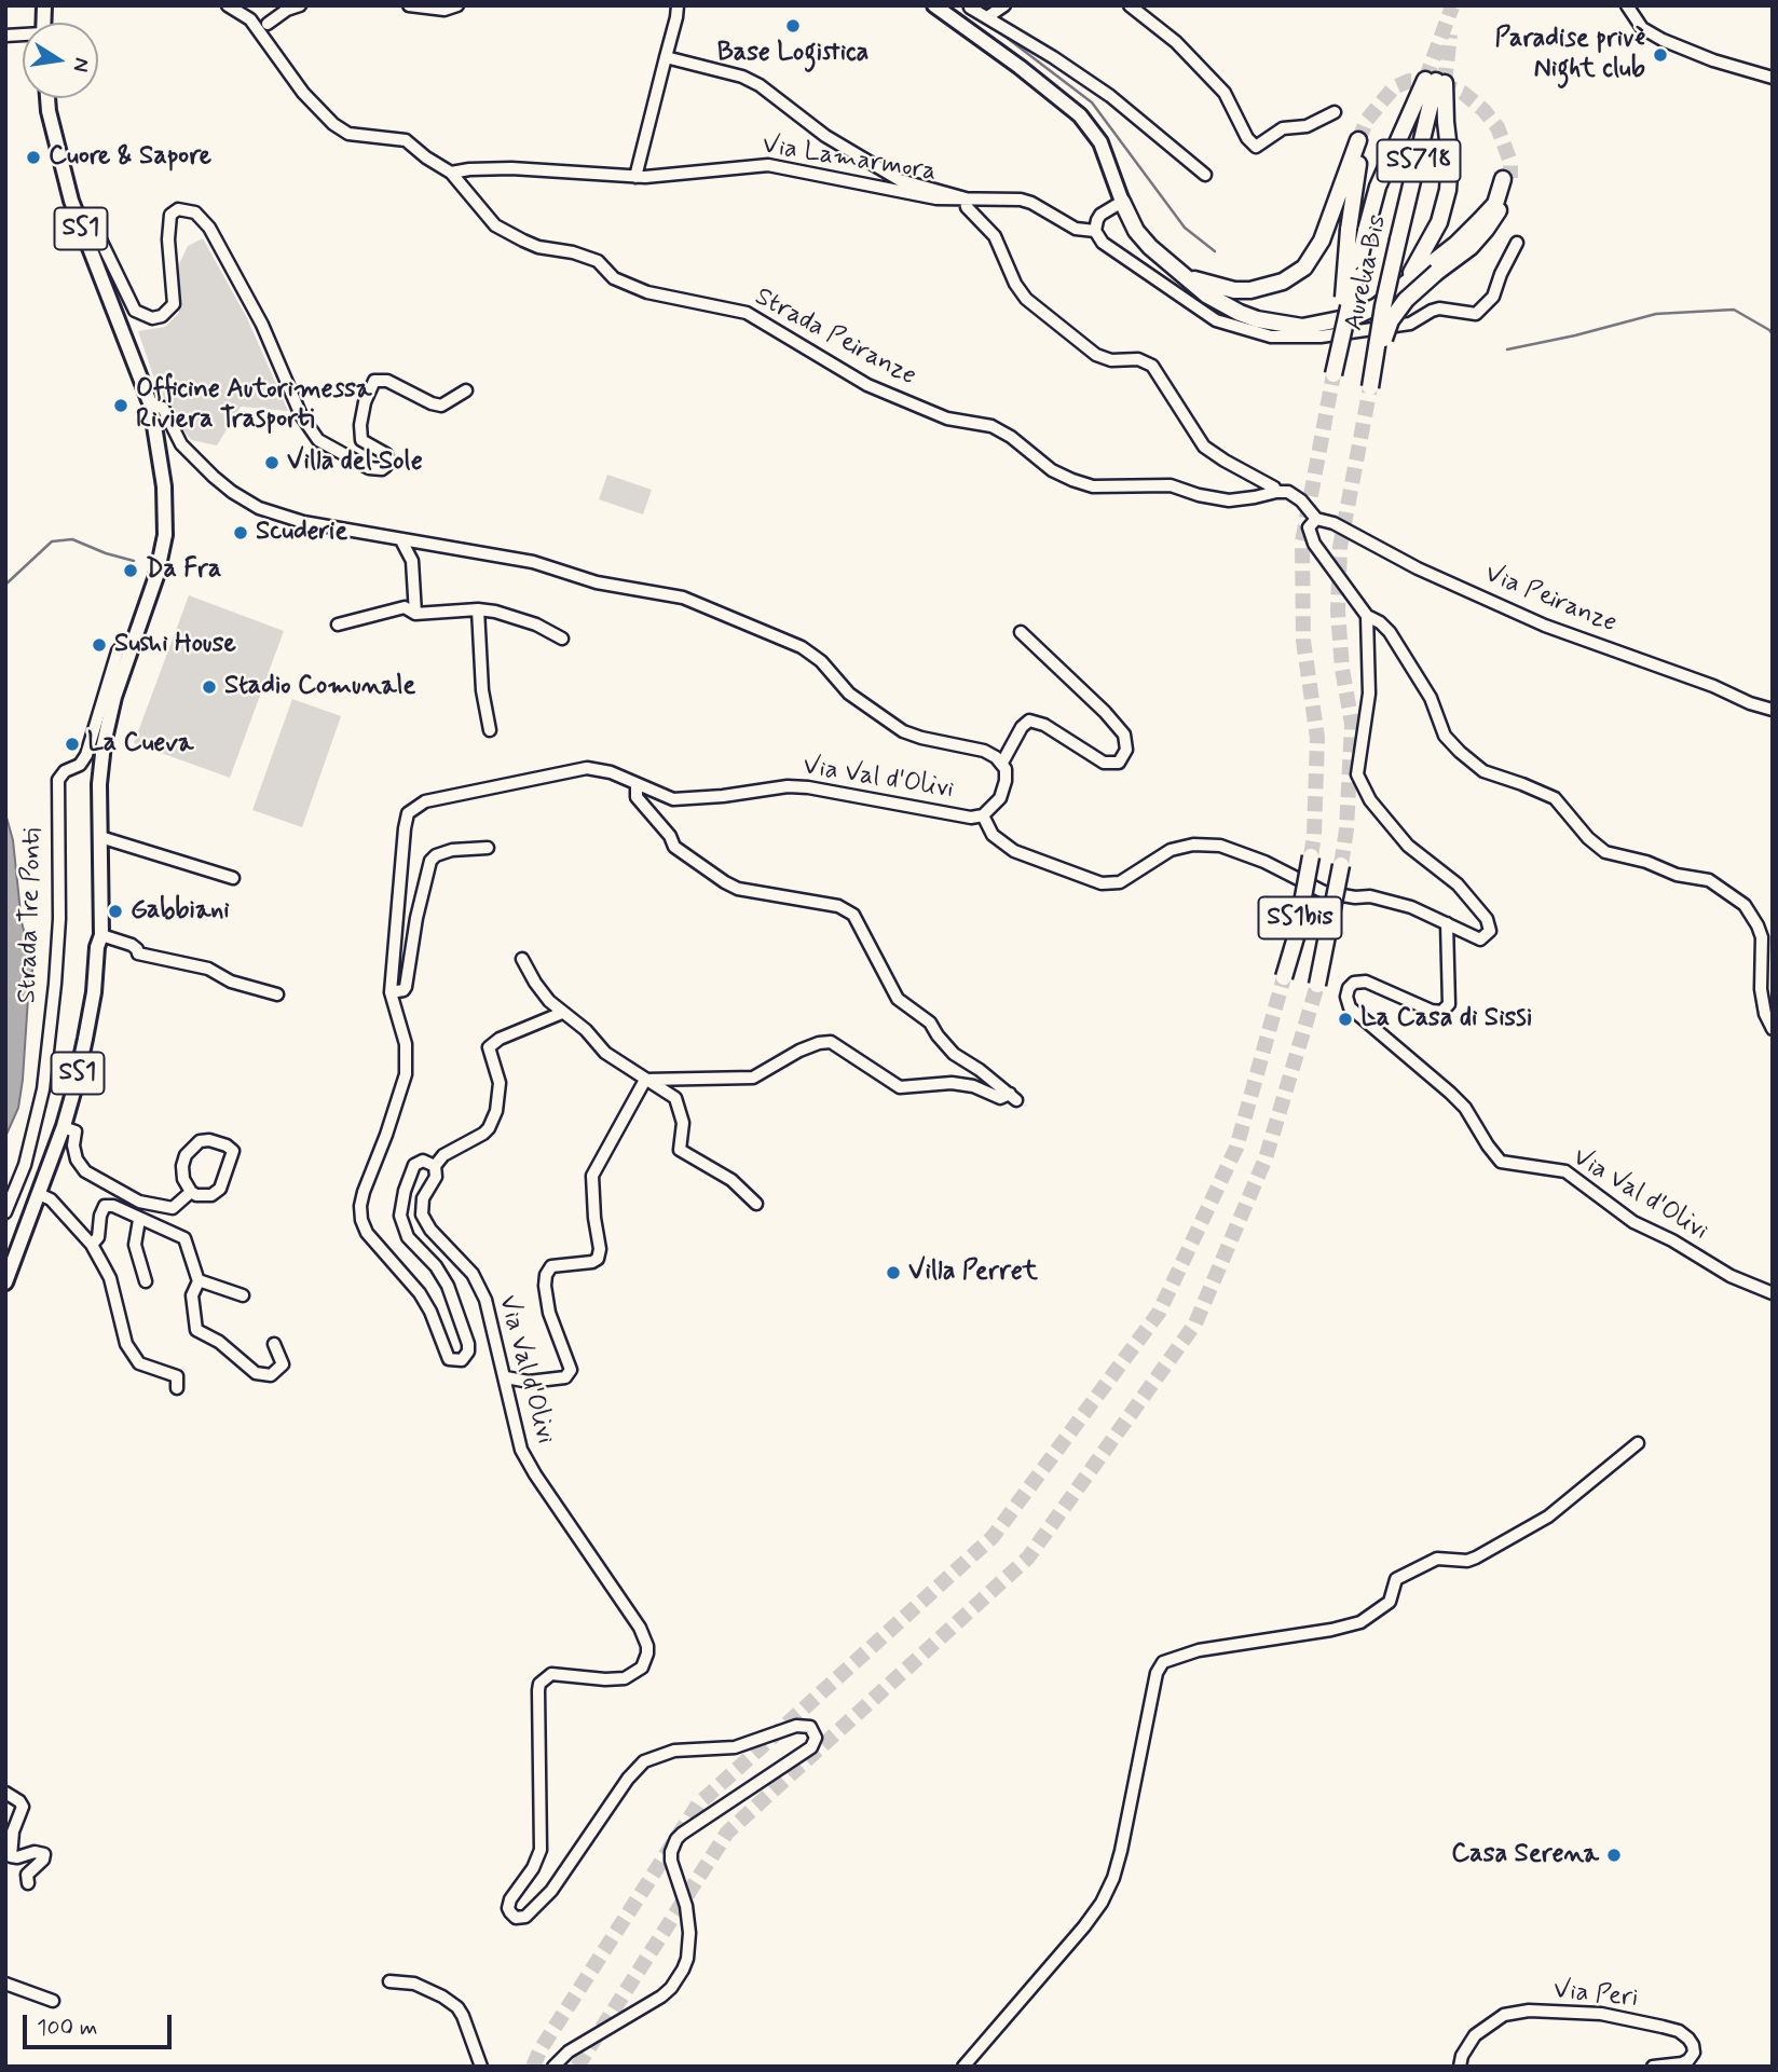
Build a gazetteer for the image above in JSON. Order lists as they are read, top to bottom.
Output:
{
  "streets": {
    "highway": ["SS718", "Aurelia Bis", "SS1bis"],
    "main road": ["SS1"],
    "street": [
      "Via Lamarmora",
      "Strada Peiranze",
      "Via Peiranze",
      "Via Val d'Olivi",
      "Strada Tre Ponti",
      "Via Peri"
    ]
  },
  "crossings": [
    ["Via Lamarmora", "Strada Peiranze"],
    ["SS1", "Via Val d'Olivi"],
    ["SS1", "Strada Tre Ponti"]
  ],
  "places": [
    "Base Logistica",
    "Paradise privè Night club",
    "Cuore & Sapore",
    "Officine Autorimessa Riviera Trasporti",
    "Villa del Sole",
    "Scuderie",
    "Da Fra",
    "Sushi House",
    "Stadio Comunale",
    "La Cueva",
    "Gabbiani",
    "La Casa di Sissi",
    "Villa Perret",
    "Casa Serena"
  ],
  "scale_bar": "100 m",
  "north": "right"
}
